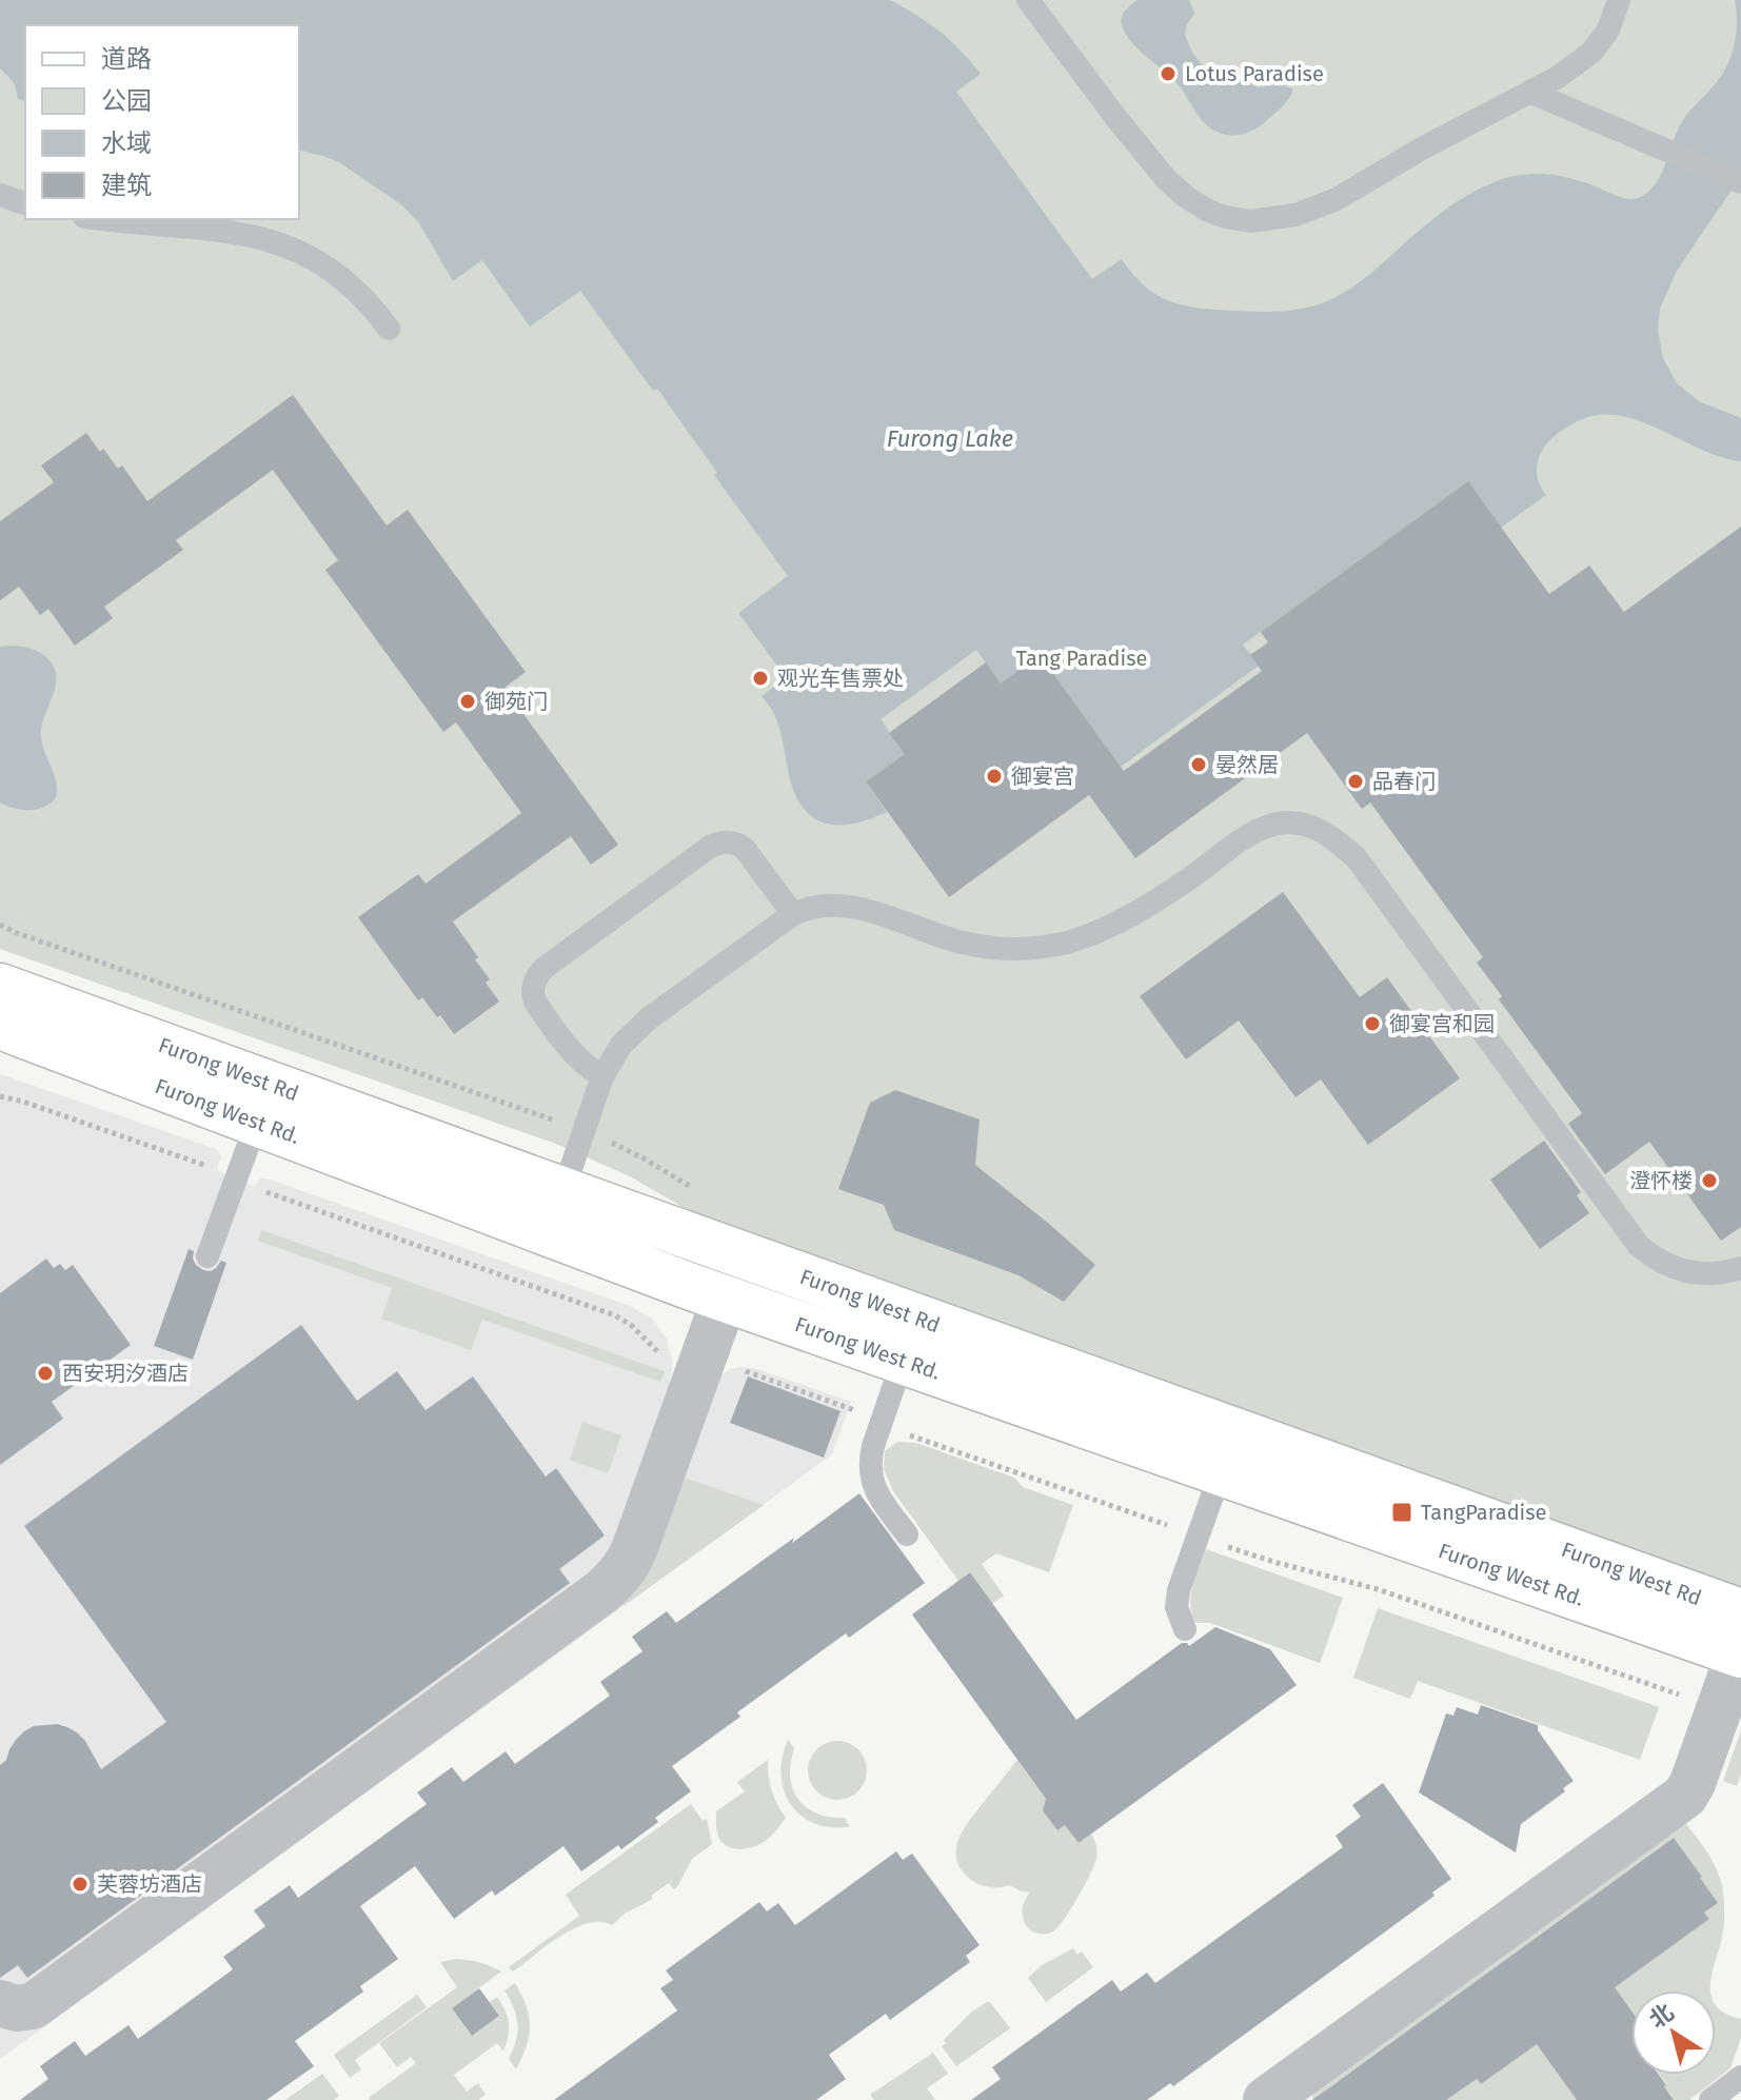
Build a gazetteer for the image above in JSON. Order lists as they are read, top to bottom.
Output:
{
  "streets": {
    "main road": ["Furong West Rd", "Furong West Rd."]
  },
  "crossings": [
    ["Furong West Rd", "Furong West Rd."]
  ],
  "water": ["Furong Lake"],
  "parks": ["Tang Paradise"],
  "places": {
    "other": [
      "Lotus Paradise",
      "观光车售票处",
      "御苑门",
      "晏然居",
      "御宴宫",
      "品春门",
      "御宴宫和园",
      "澄怀楼",
      "西安玥汐酒店",
      "芙蓉坊酒店"
    ],
    "transit": ["TangParadise"]
  },
  "legend": [
    "道路",
    "公园",
    "水域",
    "建筑"
  ],
  "north": "top left"
}
